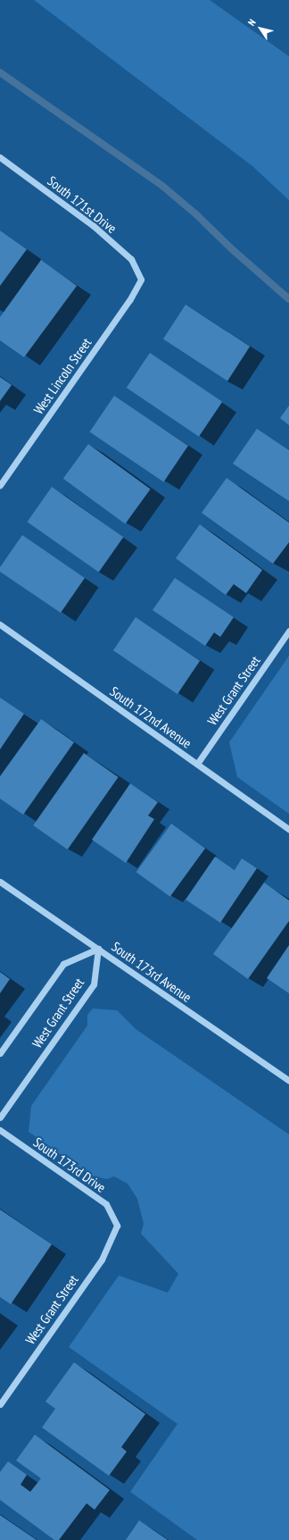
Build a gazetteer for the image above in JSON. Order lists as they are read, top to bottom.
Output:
{
  "streets": {
    "street": [
      "South 171st Drive",
      "West Lincoln Street",
      "West Grant Street",
      "South 172nd Avenue",
      "South 173rd Avenue",
      "South 173rd Drive"
    ]
  },
  "crossings": [
    ["South 171st Drive", "West Lincoln Street"],
    ["West Grant Street", "South 172nd Avenue"],
    ["West Grant Street", "South 173rd Avenue"],
    ["West Grant Street", "South 173rd Drive"]
  ],
  "north": "top left"
}
